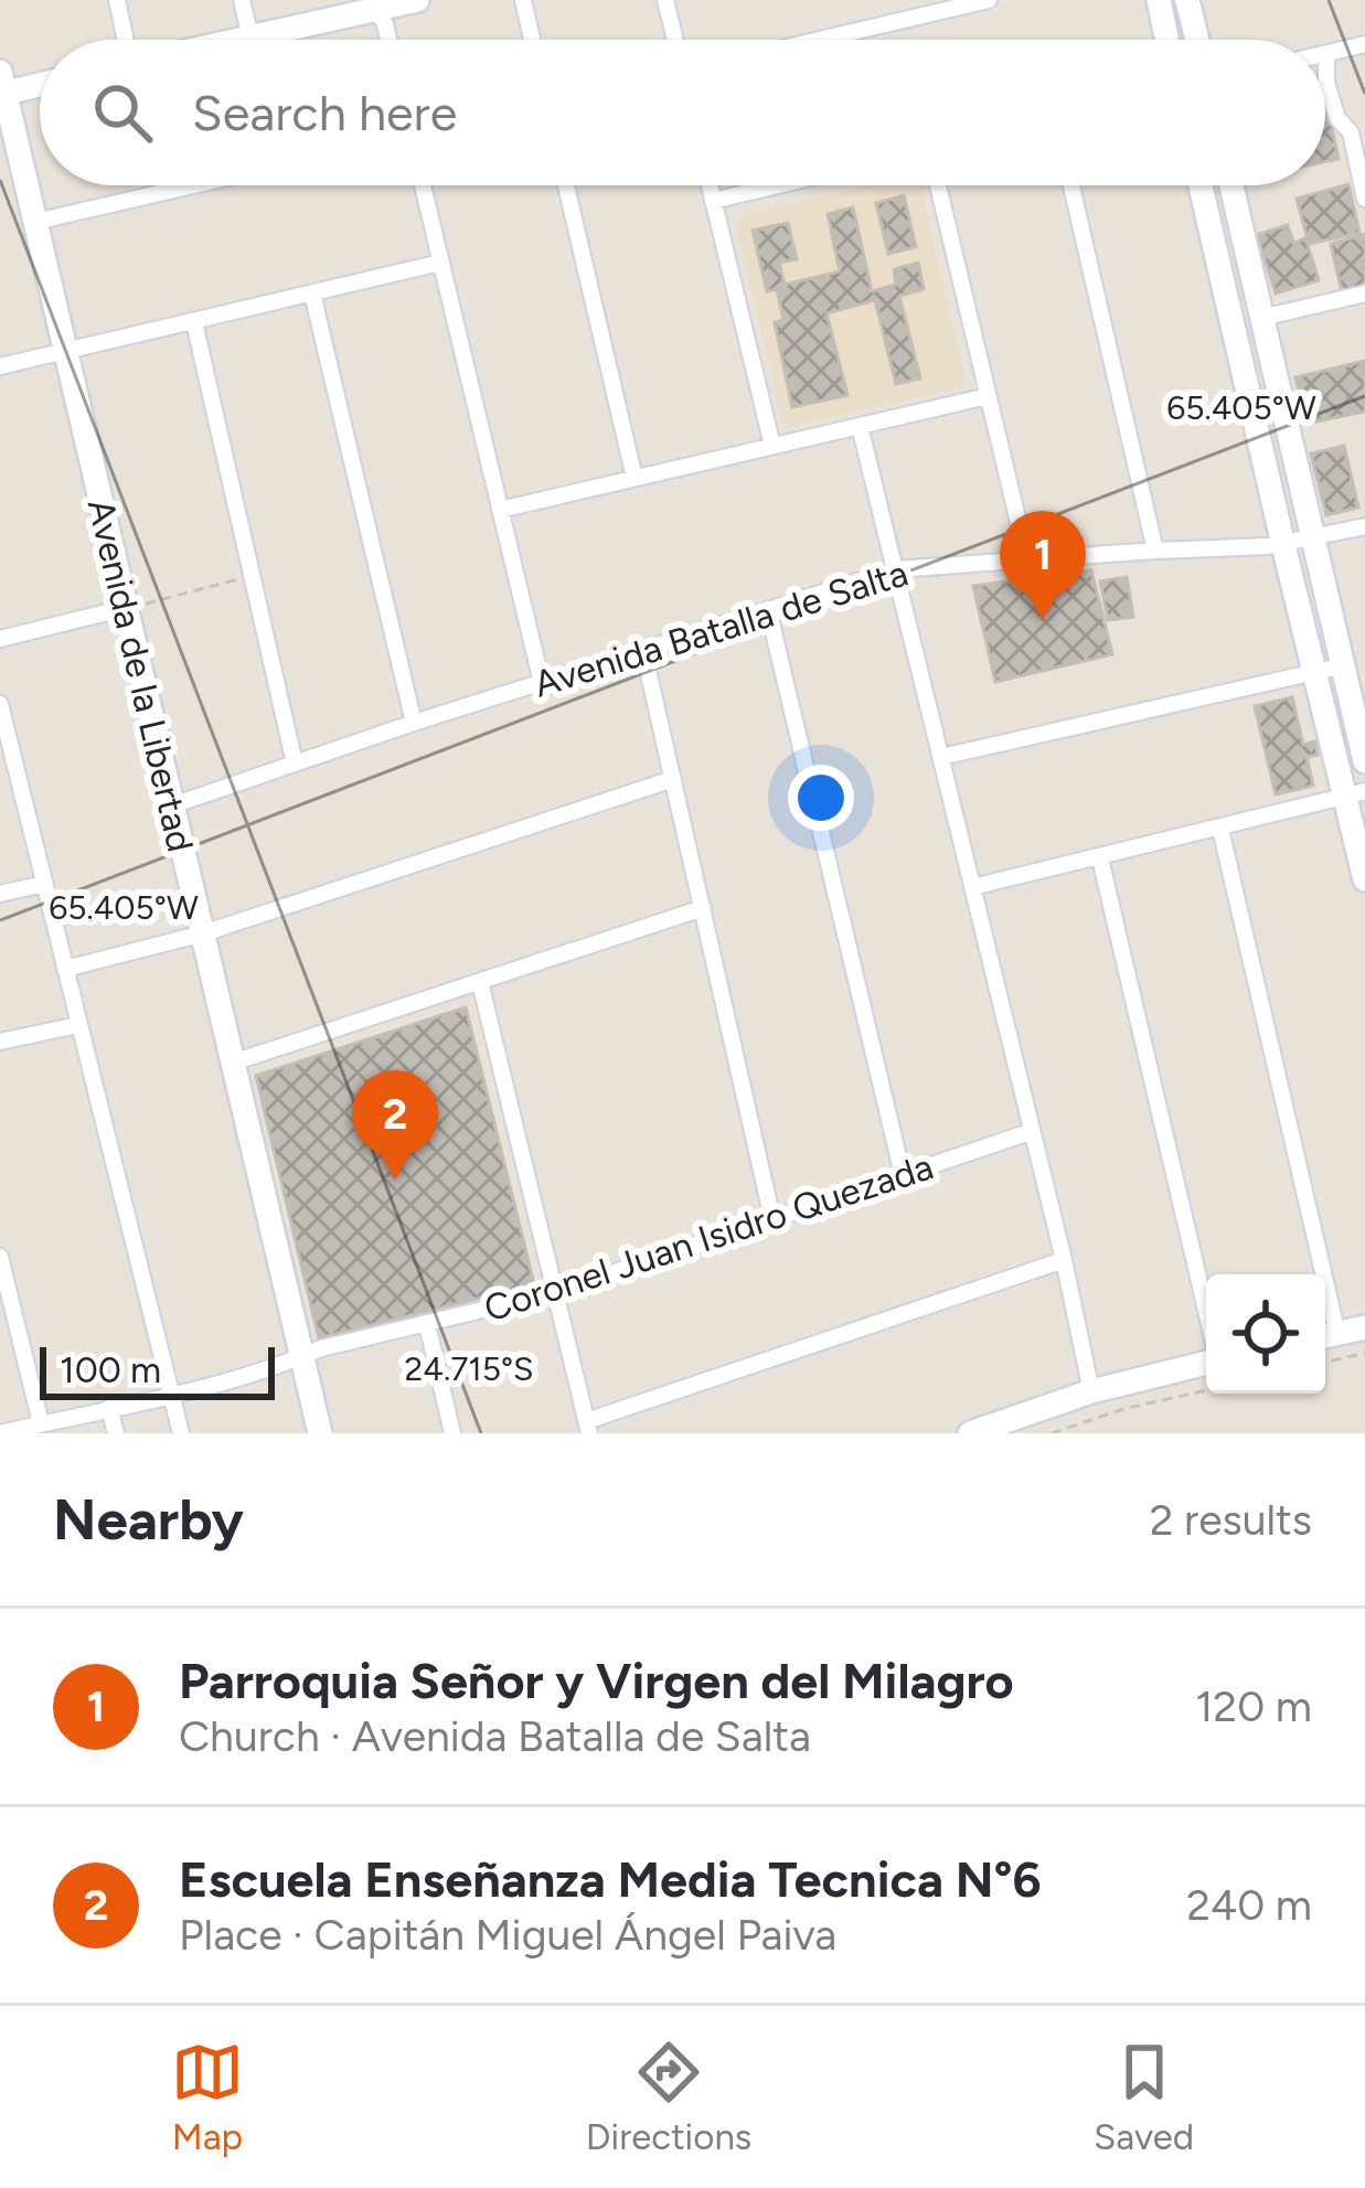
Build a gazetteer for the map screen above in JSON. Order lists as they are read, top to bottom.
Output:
{
  "streets": {
    "main road": ["Avenida de la Libertad"],
    "street": ["Avenida Batalla de Salta", "Coronel Juan Isidro Quezada"]
  },
  "crossings": [
    ["Avenida Batalla de Salta", "Avenida de la Libertad"],
    ["Avenida de la Libertad", "Coronel Juan Isidro Quezada"]
  ],
  "scale_bar": "100 m",
  "page": {
    "search": "Search here",
    "pins": ["1", "2"],
    "scale": "100 m",
    "heading": ["Nearby", "2 results"],
    "list": [
      {
        "mark": "1",
        "name": "Parroquia Señor y Virgen del Milagro",
        "note": "Church · Avenida Batalla de Salta",
        "value": "120 m"
      },
      {
        "mark": "2",
        "name": "Escuela Enseñanza Media Tecnica N°6",
        "note": "Place · Capitán Miguel Ángel Paiva",
        "value": "240 m"
      }
    ],
    "nav": ["Map", "Directions", "Saved"]
  },
  "coordinates": ["65.405°W", "24.715°S"]
}
